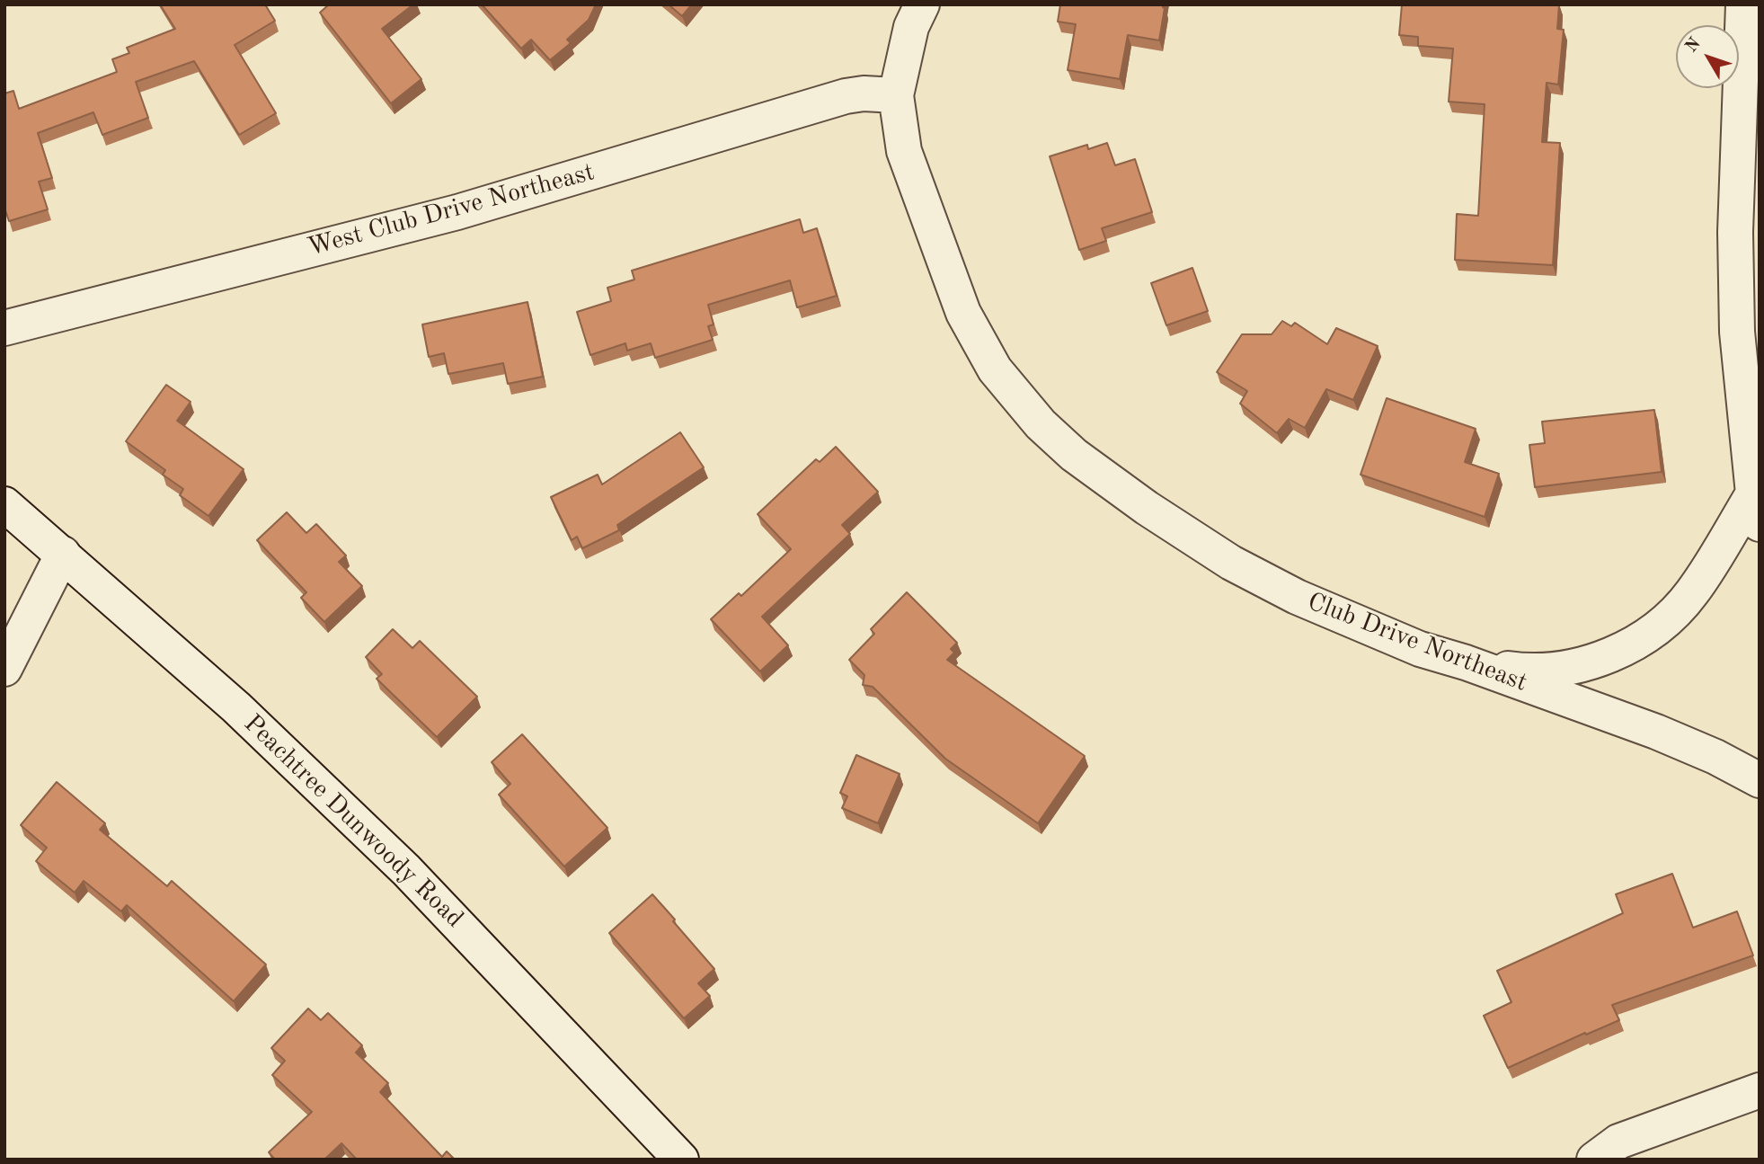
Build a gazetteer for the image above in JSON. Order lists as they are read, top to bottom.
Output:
{
  "streets": {
    "street": ["West Club Drive Northeast", "Club Drive Northeast", "Peachtree Dunwoody Road"]
  },
  "crossings": [
    ["West Club Drive Northeast", "Club Drive Northeast"]
  ],
  "north": "top left"
}
